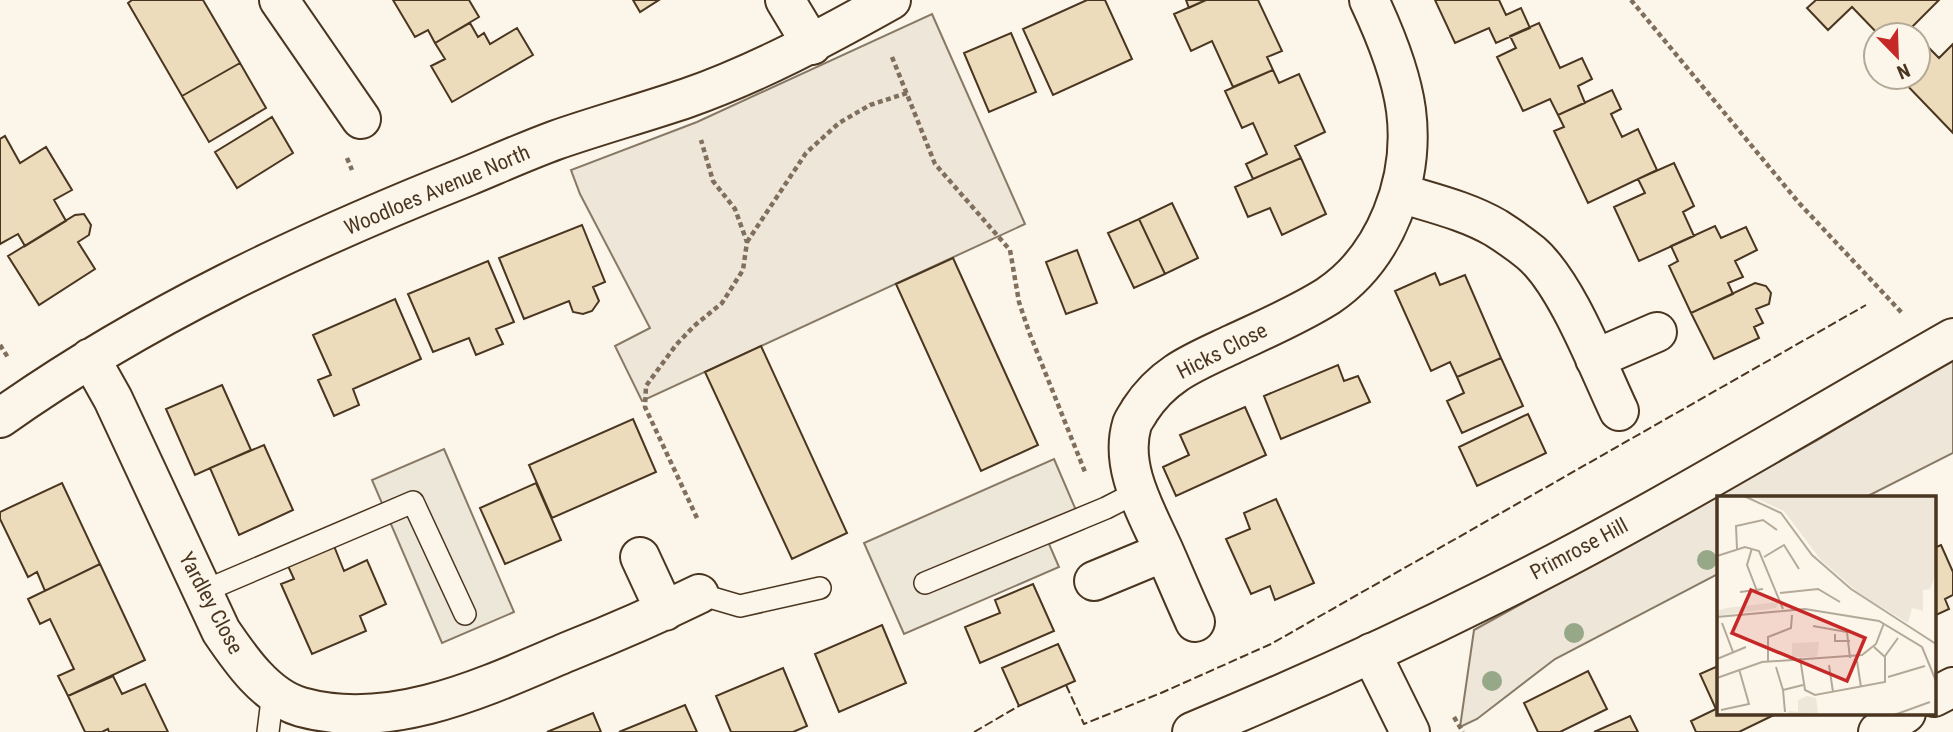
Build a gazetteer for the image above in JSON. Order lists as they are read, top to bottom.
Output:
{
  "streets": {
    "street": [
      "Woodloes Avenue North",
      "Hicks Close",
      "Primrose Hill",
      "Yardley Close"
    ]
  },
  "crossings": [
    ["Woodloes Avenue North", "Yardley Close"]
  ],
  "north": "bottom right"
}
